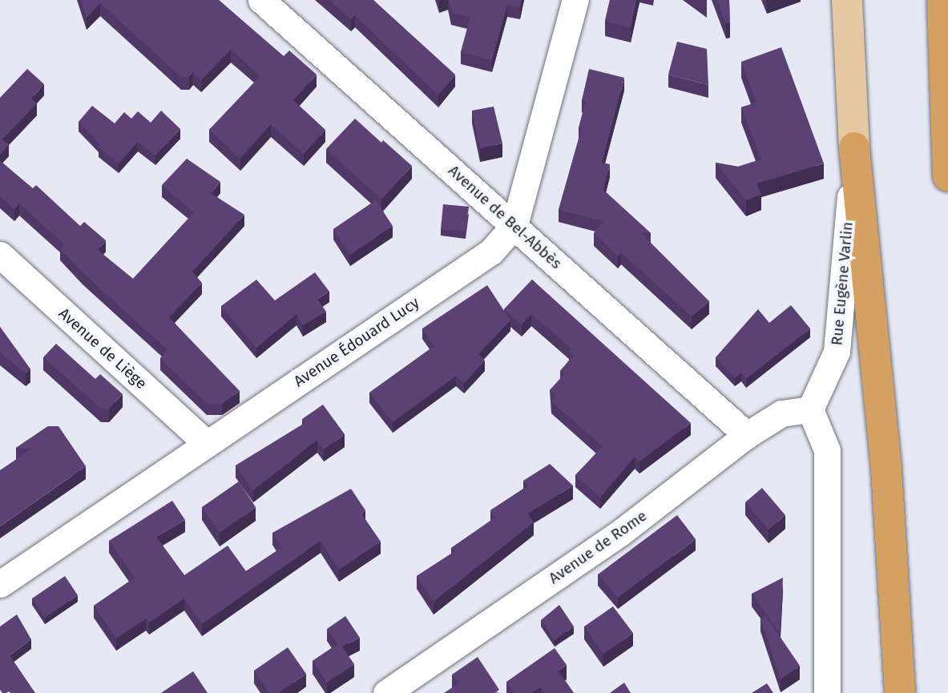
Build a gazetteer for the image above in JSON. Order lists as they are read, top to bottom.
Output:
{
  "streets": {
    "main road": ["Rue Eugène Varlin"],
    "street": [
      "Avenue de Bel-Abbès",
      "Avenue Édouard Lucy",
      "Avenue de Liège",
      "Avenue de Rome"
    ]
  },
  "crossings": [
    ["Avenue de Bel-Abbès", "Avenue Édouard Lucy"],
    ["Avenue de Bel-Abbès", "Avenue de Rome"],
    ["Rue Eugène Varlin", "Avenue de Rome"],
    ["Avenue Édouard Lucy", "Avenue de Liège"]
  ]
}
